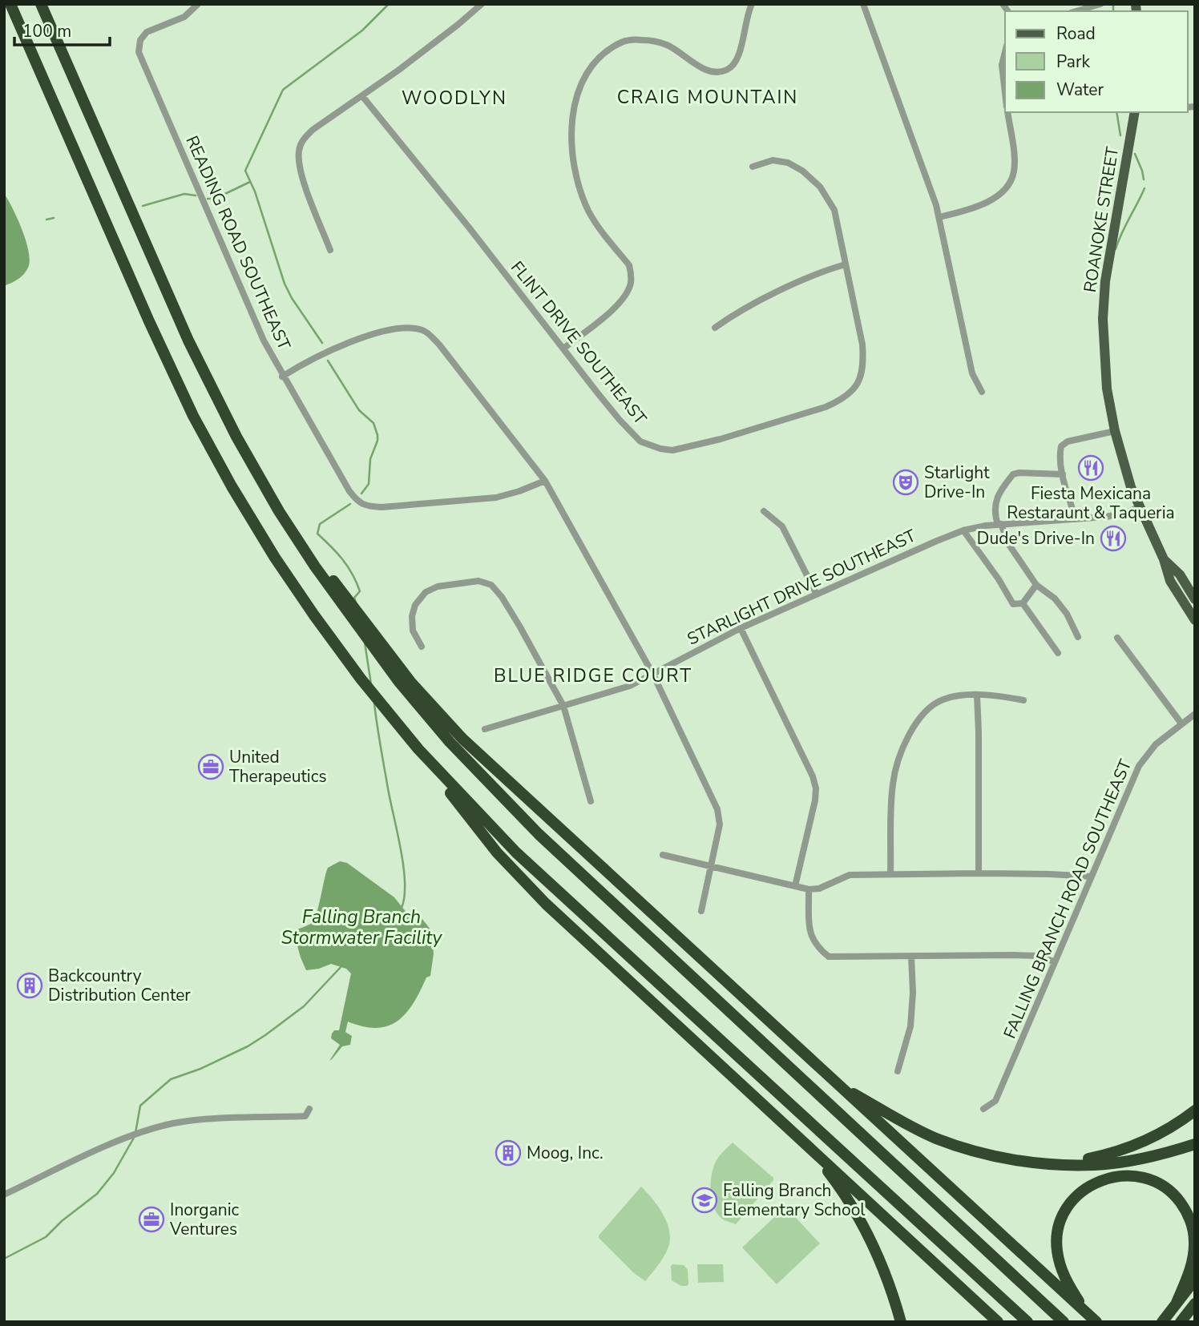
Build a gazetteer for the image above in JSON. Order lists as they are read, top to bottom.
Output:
{
  "streets": {
    "main road": ["ROANOKE STREET"],
    "street": [
      "READING ROAD SOUTHEAST",
      "FLINT DRIVE SOUTHEAST",
      "STARLIGHT DRIVE SOUTHEAST",
      "FALLING BRANCH ROAD SOUTHEAST"
    ]
  },
  "crossings": [
    ["ROANOKE STREET", "STARLIGHT DRIVE SOUTHEAST"]
  ],
  "districts": ["CRAIG MOUNTAIN", "WOODLYN", "BLUE RIDGE COURT"],
  "water": ["Falling Branch Stormwater Facility"],
  "places": {
    "restaurant": ["Fiesta Mexicana Restaraunt & Taqueria", "Dude's Drive-In"],
    "theatre": ["Starlight Drive-In"],
    "office": ["United Therapeutics", "Inorganic Ventures"],
    "building": ["Backcountry Distribution Center", "Moog, Inc."],
    "school or university": ["Falling Branch Elementary School"]
  },
  "legend": ["Road", "Park", "Water"],
  "scale_bar": "100 m"
}
